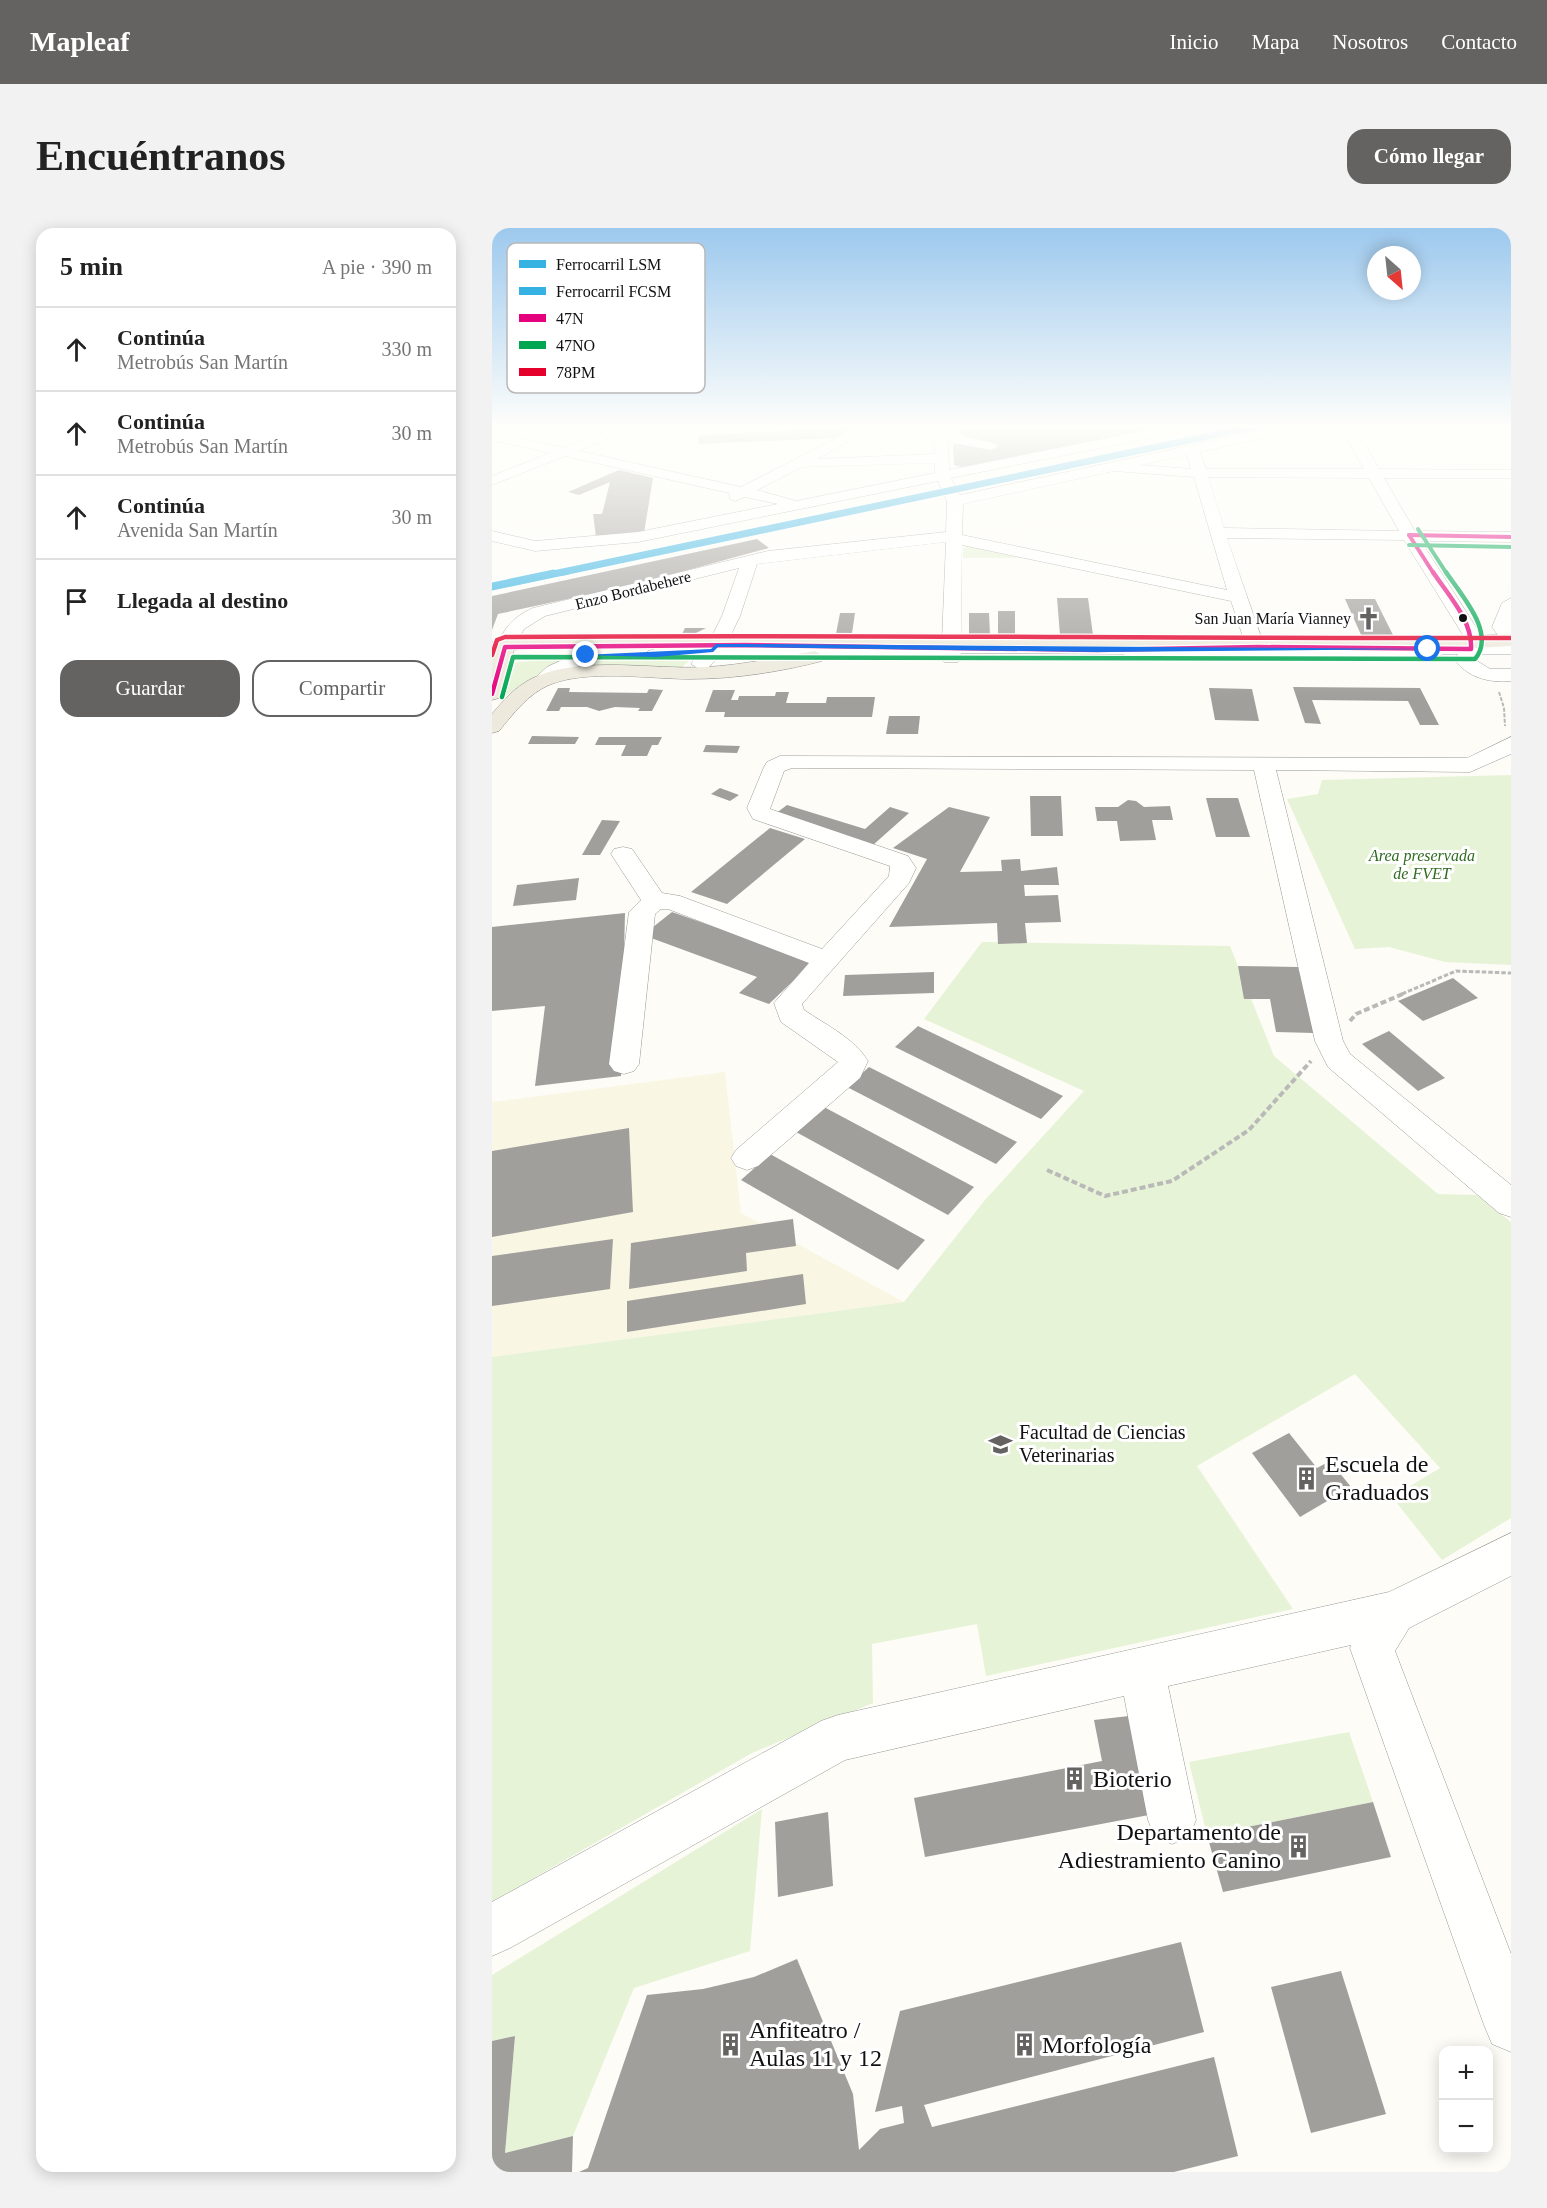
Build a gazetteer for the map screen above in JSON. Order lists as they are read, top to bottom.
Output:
{
  "streets": {
    "street": ["Enzo Bordabehere"]
  },
  "parks": ["Area preservada de FVET"],
  "places": {
    "church": ["San Juan María Vianney"],
    "school or university": ["Facultad de Ciencias Veterinarias"],
    "building": [
      "Escuela de Graduados",
      "Bioterio",
      "Departamento de Adiestramiento Canino",
      "Anfiteatro / Aulas 11 y 12",
      "Morfología"
    ]
  },
  "lines": [
    "rail line LSM",
    "rail line FCSM",
    "transit line 47NO",
    "transit line 47N",
    "transit line 78PM"
  ],
  "legend": [
    "Ferrocarril LSM",
    "Ferrocarril FCSM",
    "47N",
    "47NO",
    "78PM"
  ],
  "north": "bottom right",
  "page": {
    "header": "Mapleaf",
    "nav": [
      "Inicio",
      "Mapa",
      "Nosotros",
      "Contacto"
    ],
    "buttons": [
      "Cómo llegar",
      ["Guardar", "Compartir"]
    ],
    "title": "Encuéntranos",
    "heading": ["5 min", "A pie · 390 m"],
    "list": [
      ["Continúa", "Metrobús San Martín", "330 m"],
      ["Continúa", "Metrobús San Martín", "30 m"],
      ["Continúa", "Avenida San Martín", "30 m"],
      "Llegada al destino"
    ],
    "map_buttons": ["+", "−"]
  }
}
